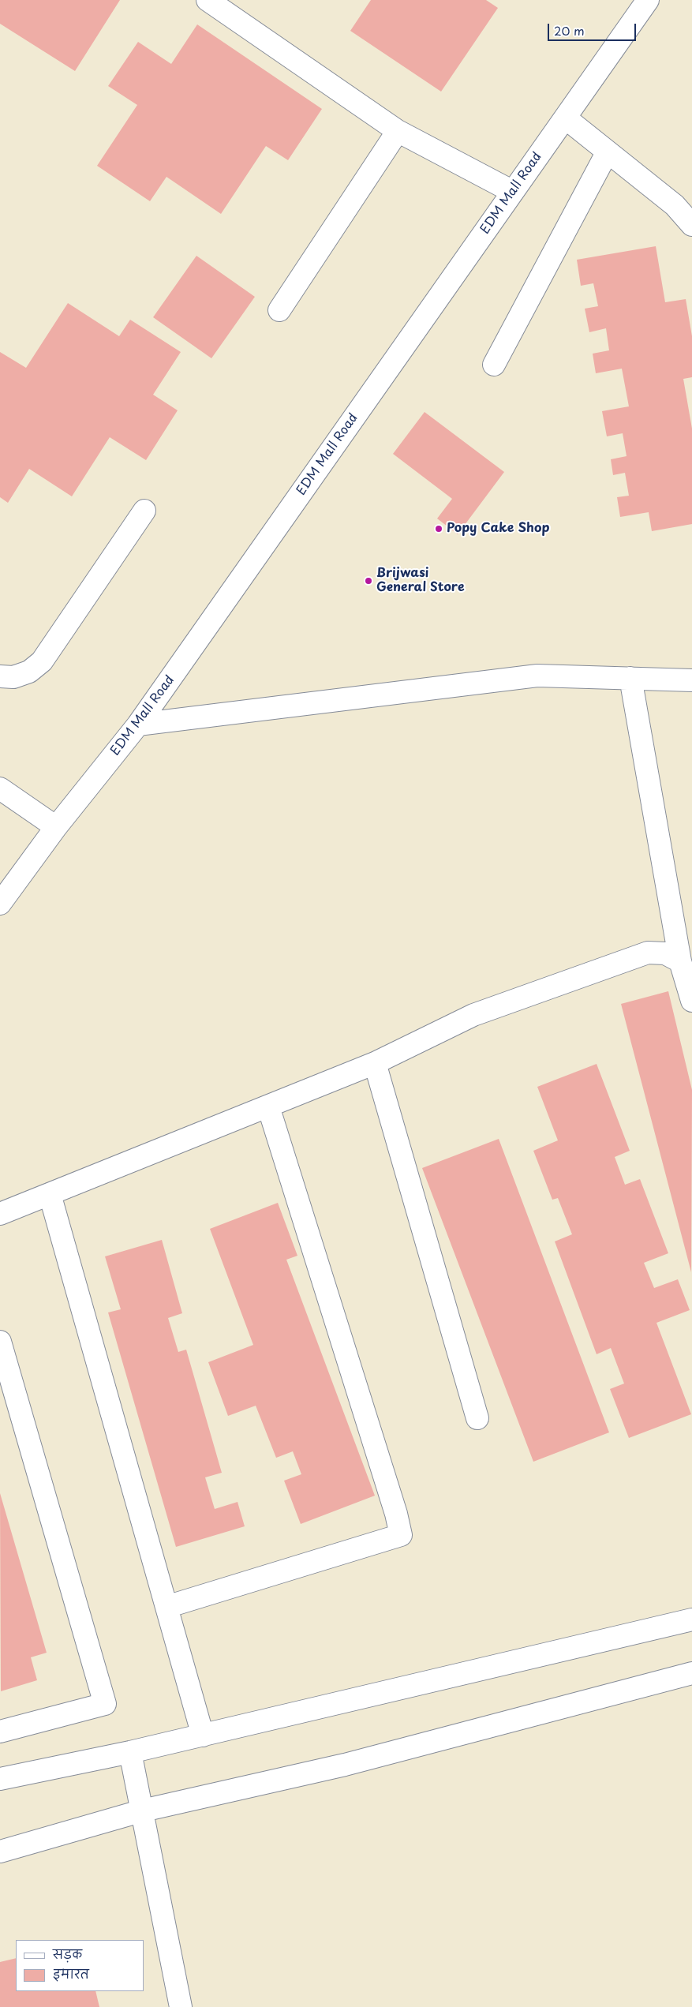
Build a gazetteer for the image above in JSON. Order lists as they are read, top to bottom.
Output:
{
  "streets": {
    "street": ["EDM Mall Road"]
  },
  "places": ["Popy Cake Shop", "Brijwasi General Store"],
  "legend": ["सड़क", "इमारत"],
  "scale_bar": "20 m"
}
